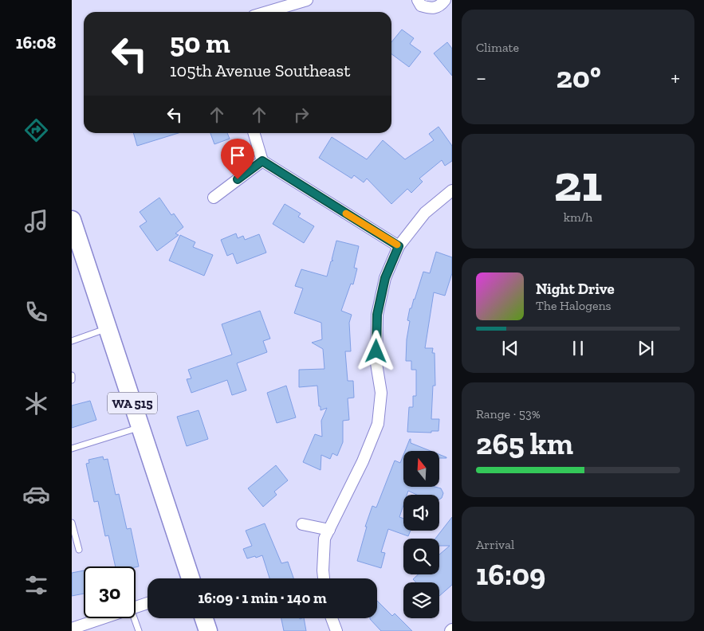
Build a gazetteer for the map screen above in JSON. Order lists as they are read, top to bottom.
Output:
{
  "streets": {
    "main road": ["WA 515"]
  },
  "north": "top",
  "page": {
    "tabs": "16:08",
    "tile": [
      "Climate",
      ["21", "km/h"],
      ["Range · 53%", "265 km"],
      ["Arrival", "16:09"]
    ],
    "turn": ["50 m", "105th Avenue Southeast"],
    "heat": ["−", "20°", "+"],
    "song": ["Night Drive", "The Halogens"],
    "limit": "30",
    "trip": "16:09 · 1 min · 140 m"
  }
}
